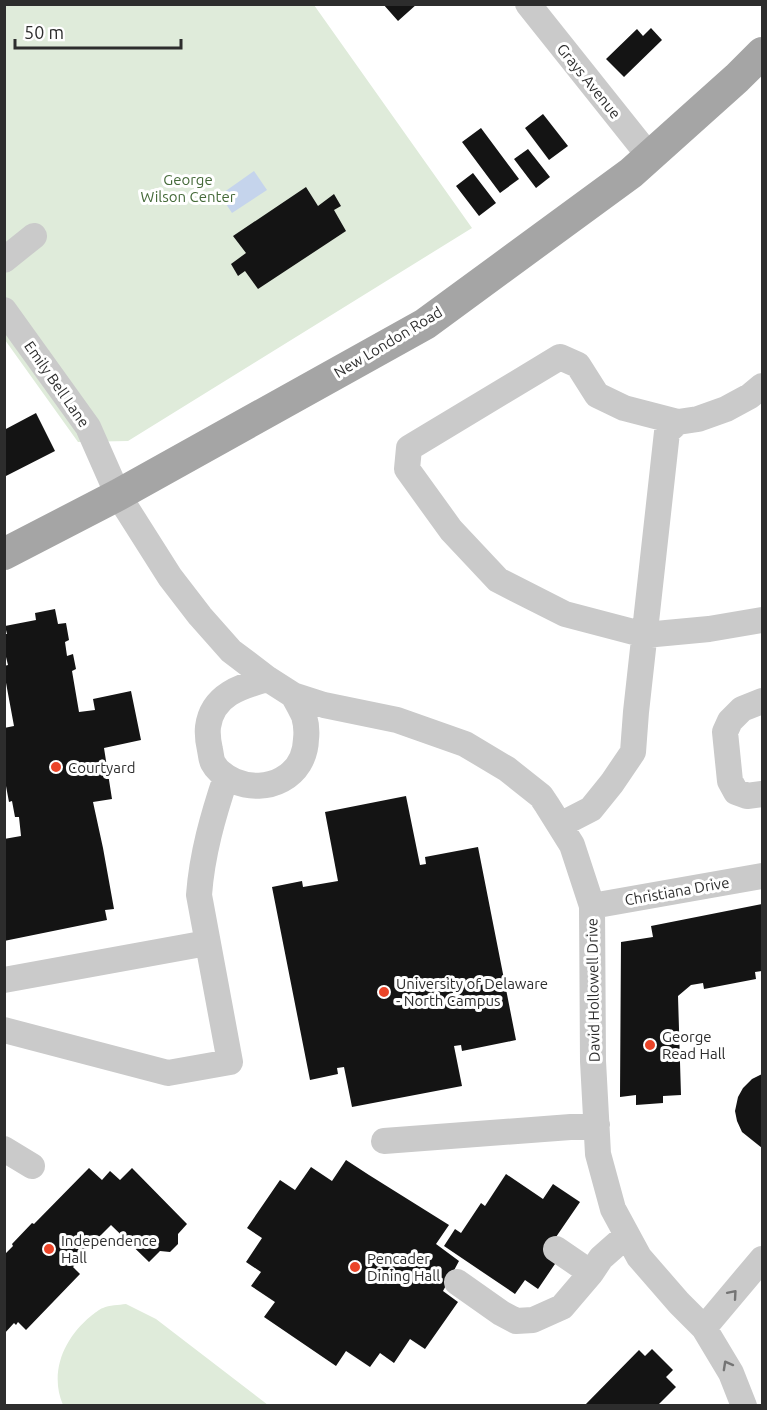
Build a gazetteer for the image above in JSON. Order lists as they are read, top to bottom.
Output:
{
  "streets": {
    "main road": ["New London Road"],
    "street": [
      "Grays Avenue",
      "Emily Bell Lane",
      "Christiana Drive",
      "David Hollowell Drive"
    ]
  },
  "crossings": [
    ["Grays Avenue", "New London Road"],
    ["New London Road", "Emily Bell Lane"],
    ["New London Road", "David Hollowell Drive"],
    ["Emily Bell Lane", "David Hollowell Drive"],
    ["Christiana Drive", "David Hollowell Drive"]
  ],
  "parks": ["George Wilson Center"],
  "places": [
    "Courtyard",
    "University of Delaware - North Campus",
    "George Read Hall",
    "Independence Hall",
    "Pencader Dining Hall"
  ],
  "scale_bar": "50 m"
}
